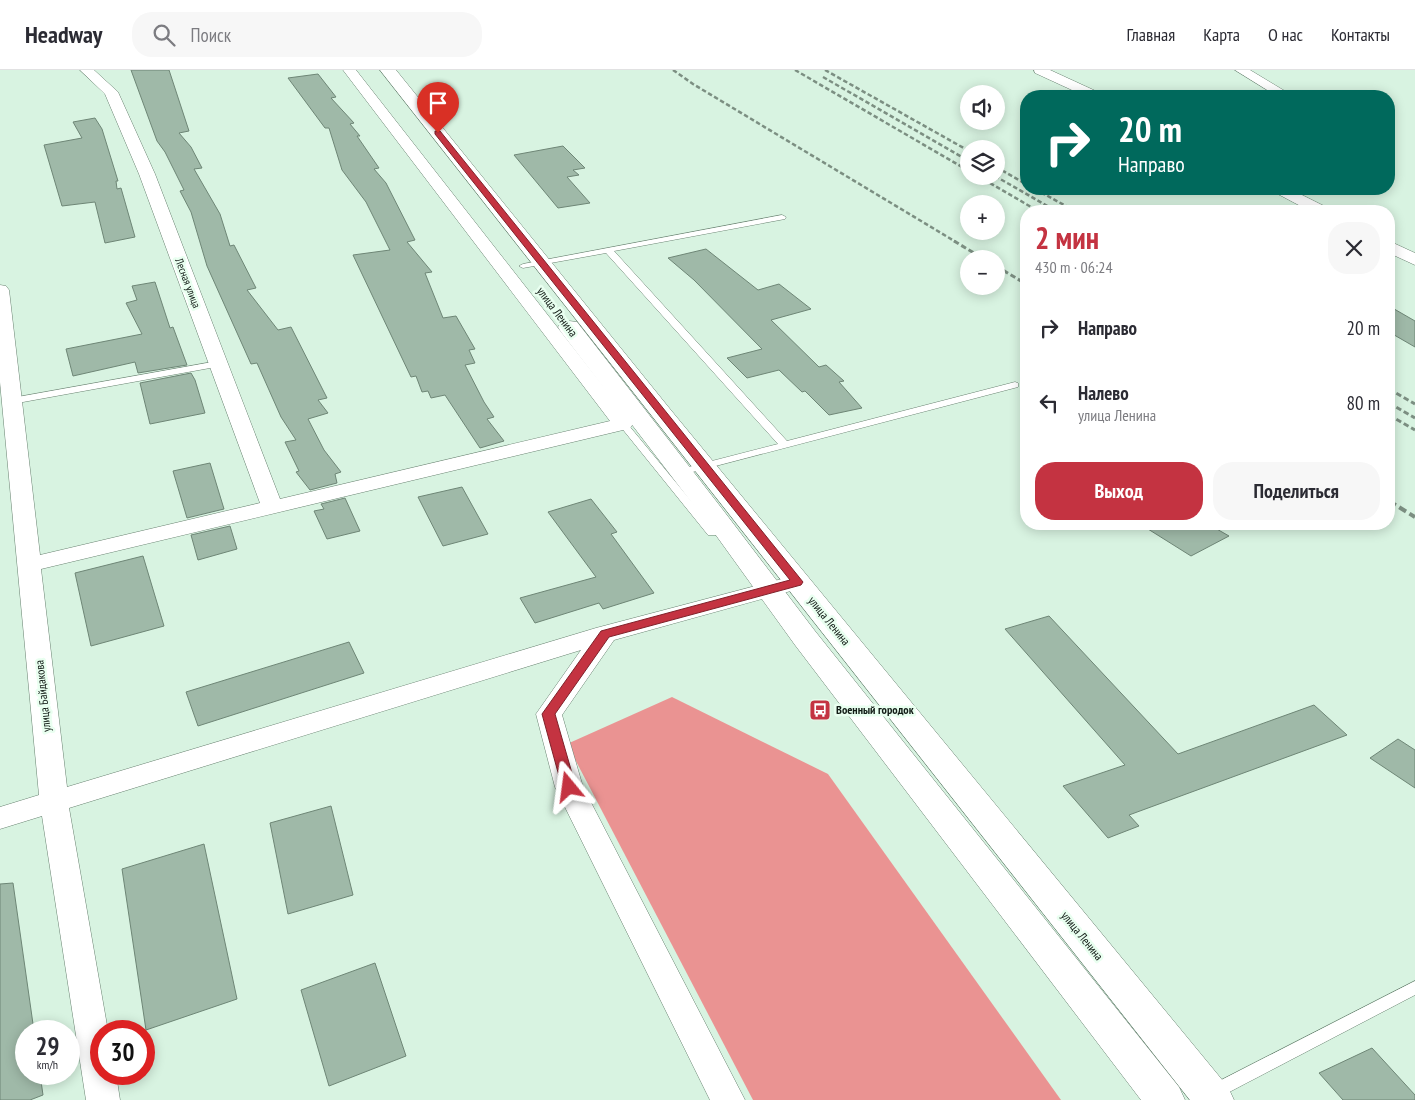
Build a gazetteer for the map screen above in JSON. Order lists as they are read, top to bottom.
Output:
{
  "streets": {
    "main road": ["улица Ленина"],
    "street": ["Лесная улица", "улица Байдакова"]
  },
  "places": {
    "bus stop": ["Военный городок"]
  },
  "page": {
    "header": "Headway",
    "search": "Поиск",
    "nav": [
      "Главная",
      "Карта",
      "О нас",
      "Контакты"
    ],
    "map_buttons": ["+", "−"],
    "turn": ["20 m", "Направо"],
    "heading": ["2 мин", "430 m · 06:24"],
    "list": [
      {
        "name": "Направо",
        "value": "20 m"
      },
      {
        "name": "Налево",
        "note": "улица Ленина",
        "value": "80 m"
      }
    ],
    "buttons": ["Выход", "Поделиться"],
    "speed": "29 km/h",
    "limit": "30"
  }
}
